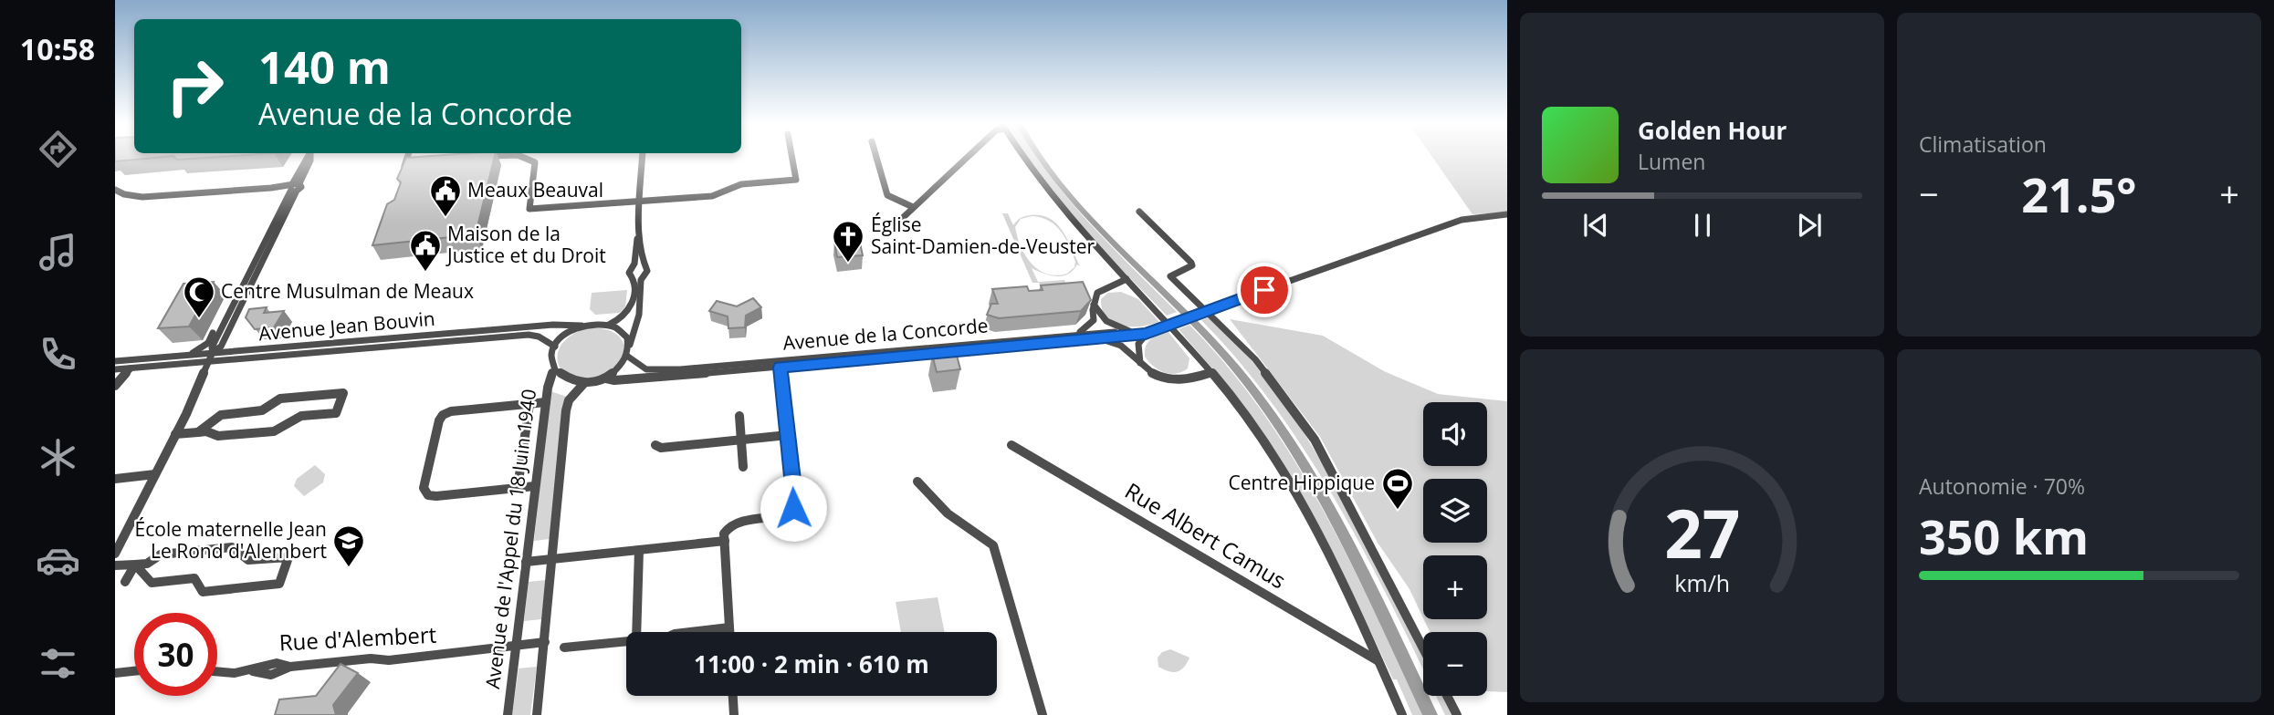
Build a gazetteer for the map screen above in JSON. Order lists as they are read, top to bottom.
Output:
{
  "streets": {
    "street": [
      "Avenue Jean Bouvin",
      "Avenue de la Concorde",
      "Rue Albert Camus",
      "Avenue de l'Appel du 18 Juin 1940",
      "Rue d'Alembert"
    ]
  },
  "crossings": [
    ["Avenue Jean Bouvin", "Avenue de la Concorde"],
    ["Avenue Jean Bouvin", "Avenue de l'Appel du 18 Juin 1940"],
    ["Avenue de la Concorde", "Avenue de l'Appel du 18 Juin 1940"],
    ["Avenue de l'Appel du 18 Juin 1940", "Rue d'Alembert"]
  ],
  "places": {
    "public building": ["Meaux Beauval", "Maison de la Justice et du Droit"],
    "church": ["Église Saint-Damien-de-Veuster"],
    "mosque": ["Centre Musulman de Meaux"],
    "sports": ["Centre Hippique"],
    "school or university": ["École maternelle Jean Le Rond d'Alembert"]
  },
  "page": {
    "tabs": "10:58",
    "tile": [
      "Climatisation",
      ["Autonomie · 70%", "350 km"]
    ],
    "turn": ["140 m", "Avenue de la Concorde"],
    "song": ["Golden Hour", "Lumen"],
    "heat": ["−", "21.5°", "+"],
    "map_buttons": ["+", "−"],
    "limit": "30",
    "trip": "11:00 · 2 min · 610 m",
    "gauge": ["27", "km/h"]
  }
}
